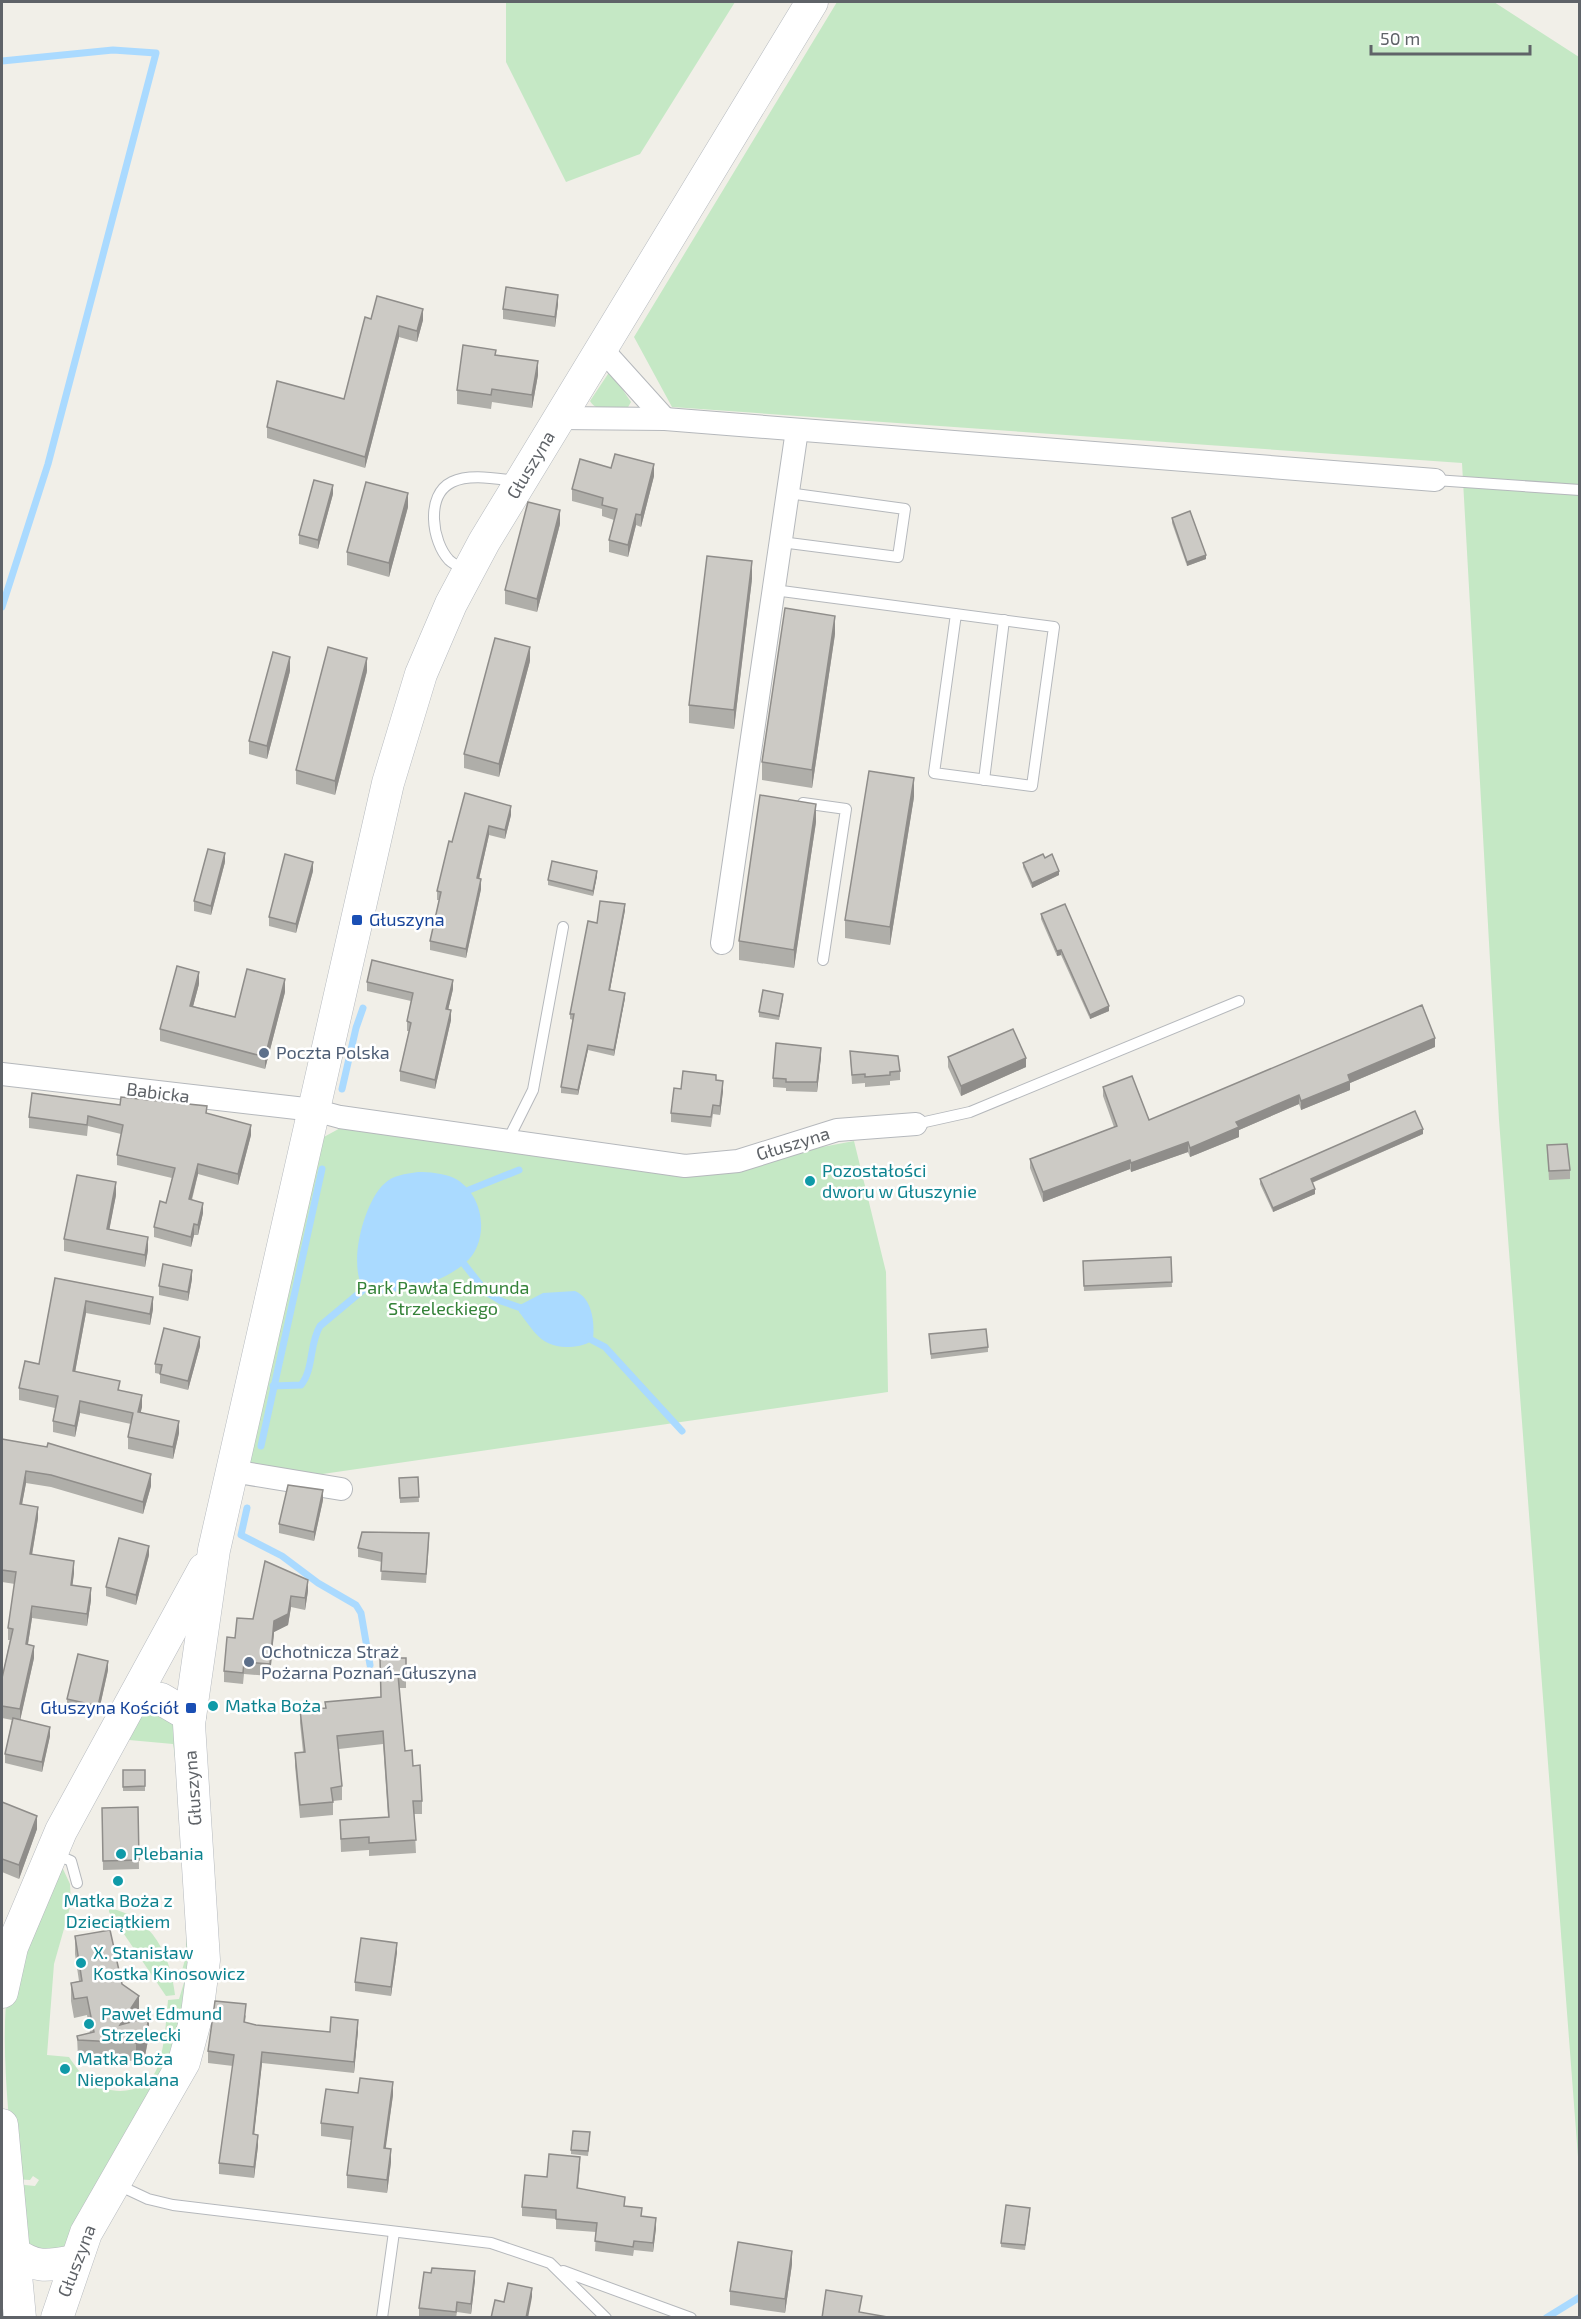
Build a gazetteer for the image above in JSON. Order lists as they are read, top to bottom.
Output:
{
  "streets": {
    "street": ["Głuszyna", "Babicka"]
  },
  "crossings": [
    ["Głuszyna", "Babicka"]
  ],
  "parks": ["Park Pawła Edmunda Strzeleckiego"],
  "places": {
    "transit": ["Głuszyna", "Głuszyna Kościół"],
    "other": [
      "Poczta Polska",
      "Pozostałości dworu w Głuszynie",
      "Ochotnicza Straż Pożarna Poznań-Głuszyna",
      "Matka Boża",
      "Plebania",
      "Matka Boża z Dzieciątkiem",
      "X. Stanisław Kostka Kinosowicz",
      "Paweł Edmund Strzelecki",
      "Matka Boża Niepokalana"
    ]
  },
  "scale_bar": "50 m"
}
